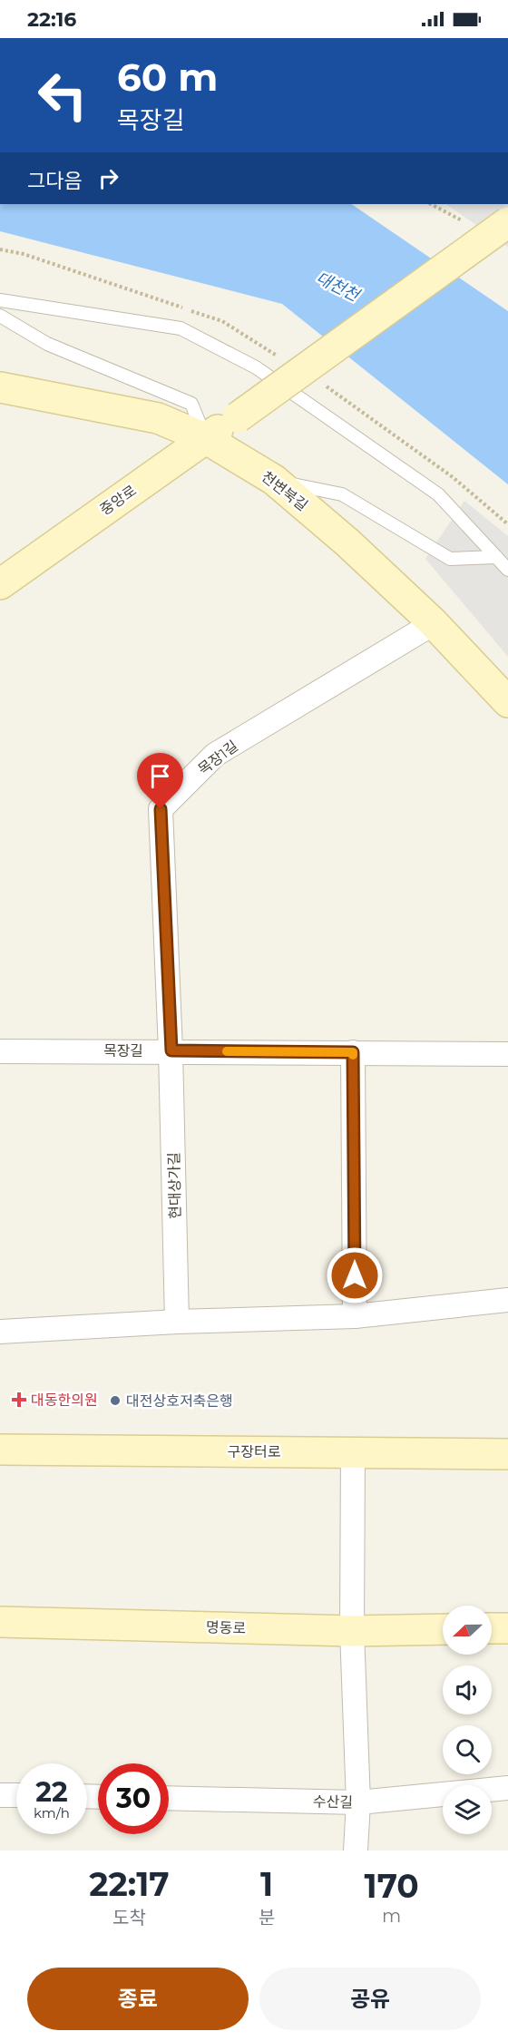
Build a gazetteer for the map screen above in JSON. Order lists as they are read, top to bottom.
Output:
{
  "streets": {
    "main road": [
      "천변북길",
      "중앙로",
      "구장터로",
      "명동로"
    ],
    "street": [
      "목장1길",
      "목장길",
      "현대상가길",
      "수산길"
    ]
  },
  "crossings": [
    ["천변북길", "중앙로"],
    ["천변북길", "목장1길"],
    ["목장1길", "목장길"],
    ["목장1길", "현대상가길"],
    ["목장길", "현대상가길"]
  ],
  "water": ["대천천"],
  "places": {
    "health": ["대동한의원"],
    "other": ["대전상호저축은행"]
  },
  "north": "left",
  "page": {
    "status": "22:16",
    "turn": ["60 m", "목장길"],
    "then": "그다음",
    "speed": "22 km/h",
    "limit": "30",
    "eta": [
      "22:17",
      "도착",
      "1",
      "분",
      "170",
      "m"
    ],
    "buttons": ["종료", "공유"]
  }
}
